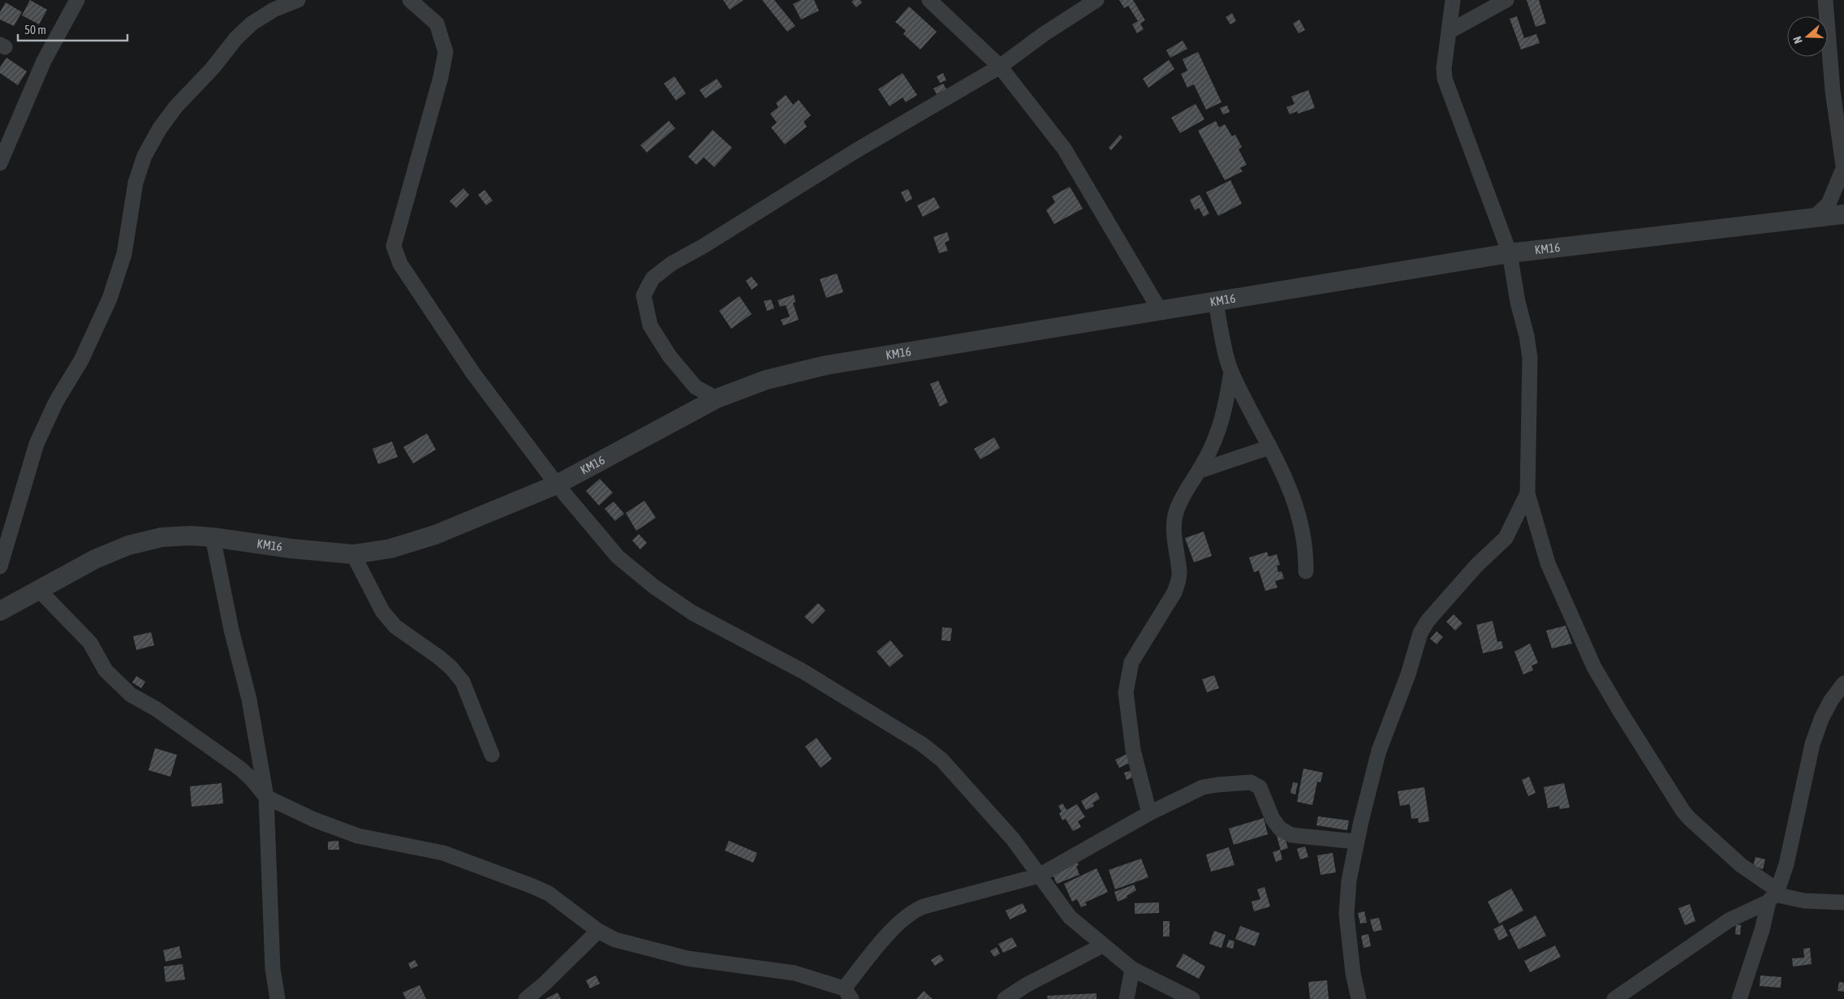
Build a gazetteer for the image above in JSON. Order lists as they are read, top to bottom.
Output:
{
  "streets": {
    "street": ["KM16"]
  },
  "scale_bar": "50 m",
  "north": "left"
}
